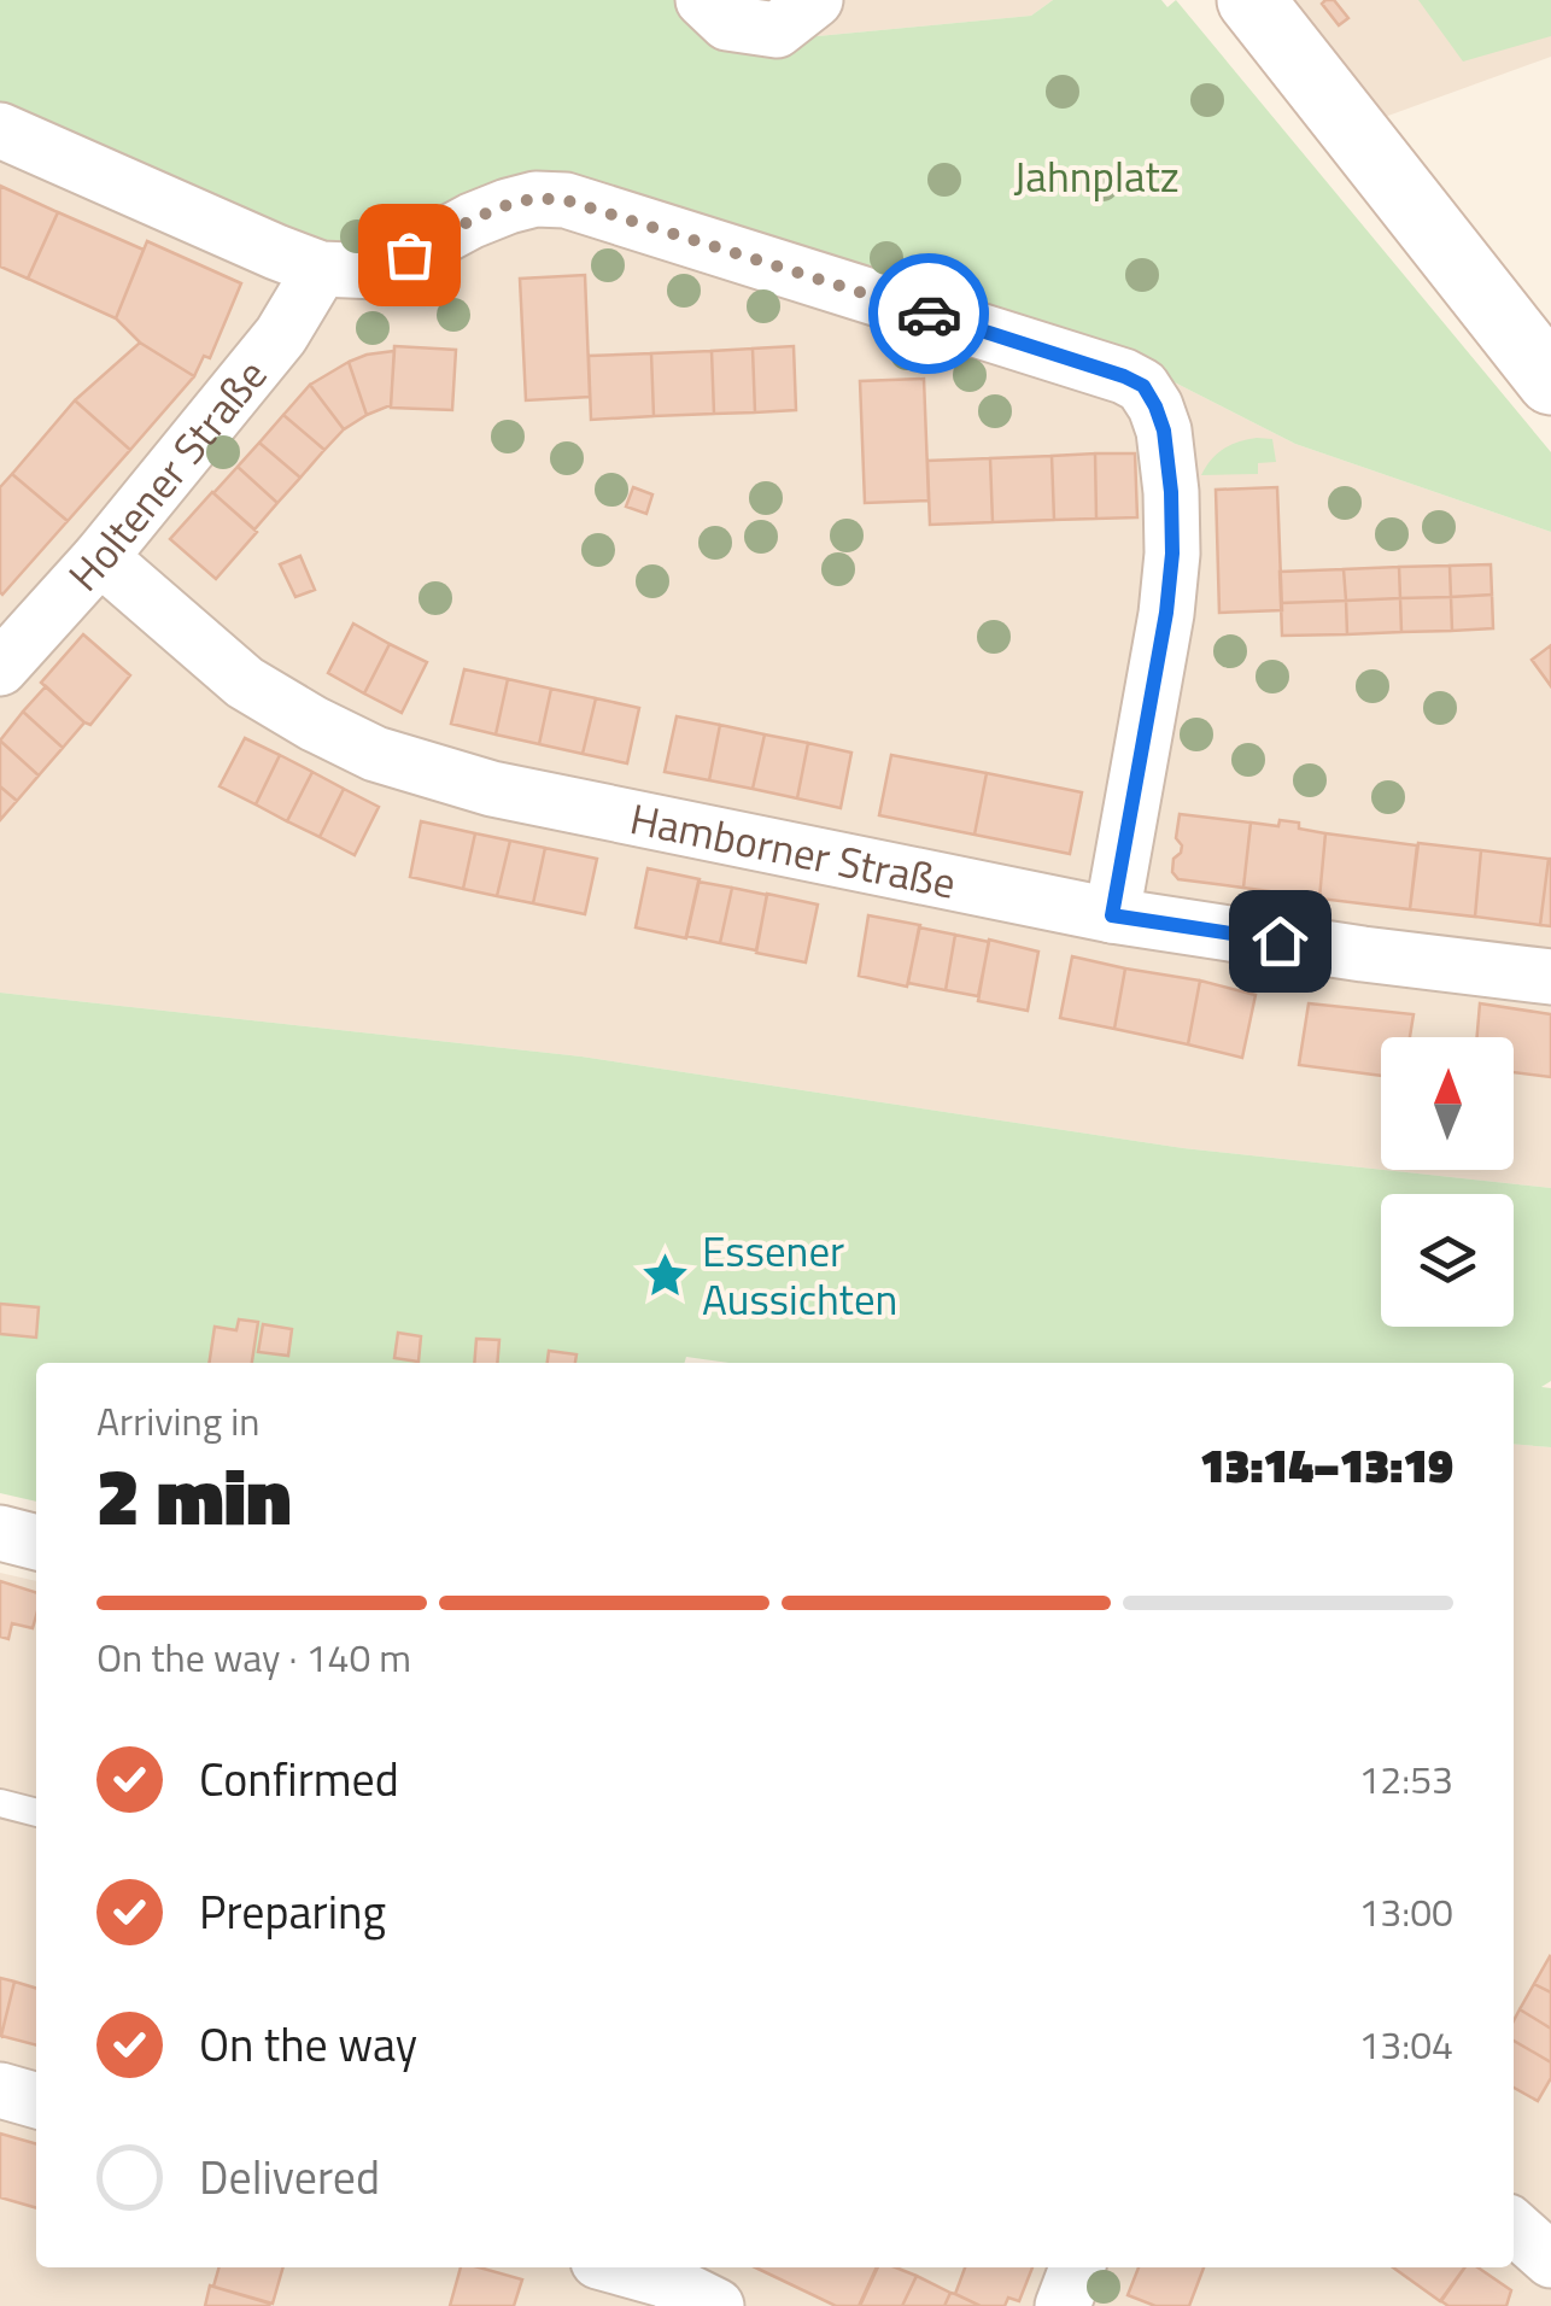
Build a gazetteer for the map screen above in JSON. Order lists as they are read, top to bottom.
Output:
{
  "streets": {
    "street": ["Holtener Straße", "Hamborner Straße"]
  },
  "crossings": [
    ["Holtener Straße", "Hamborner Straße"]
  ],
  "parks": ["Jahnplatz"],
  "places": {
    "place": ["Essener Aussichten"]
  },
  "north": "top",
  "page": {
    "heading": ["2 min", "Arriving in", "13:14–13:19"],
    "bar": "On the way · 140 m",
    "list": [
      ["Confirmed", "12:53"],
      ["Preparing", "13:00"],
      ["On the way", "13:04"],
      "Delivered"
    ]
  }
}
